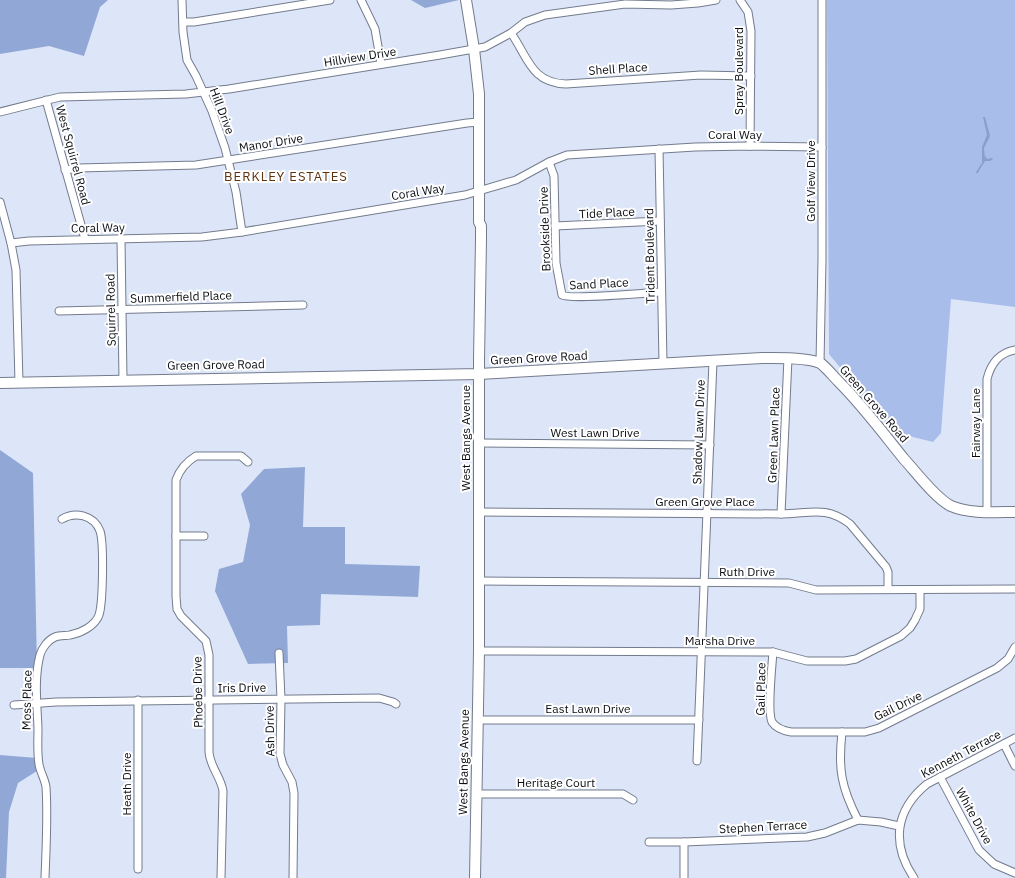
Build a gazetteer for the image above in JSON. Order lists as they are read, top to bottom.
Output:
{
  "streets": {
    "street": [
      "Hillview Drive",
      "Shell Place",
      "Spray Boulevard",
      "Hill Drive",
      "Coral Way",
      "Manor Drive",
      "West Squirrel Road",
      "Golf View Drive",
      "Tide Place",
      "Brookside Drive",
      "Trident Boulevard",
      "Sand Place",
      "Summerfield Place",
      "Squirrel Road",
      "Green Grove Road",
      "Fairway Lane",
      "Shadow Lawn Drive",
      "West Lawn Drive",
      "Green Lawn Place",
      "West Bangs Avenue",
      "Green Grove Place",
      "Ruth Drive",
      "Marsha Drive",
      "Iris Drive",
      "Gail Place",
      "Phoebe Drive",
      "Moss Place",
      "Gail Drive",
      "East Lawn Drive",
      "Ash Drive",
      "Kenneth Terrace",
      "Heritage Court",
      "Heath Drive",
      "White Drive",
      "Stephen Terrace"
    ]
  },
  "crossings": [
    ["Hillview Drive", "Shell Place"],
    ["Hillview Drive", "Hill Drive"],
    ["Hillview Drive", "West Squirrel Road"],
    ["Hillview Drive", "West Bangs Avenue"],
    ["Shell Place", "Spray Boulevard"],
    ["Spray Boulevard", "Coral Way"],
    ["Hill Drive", "Coral Way"],
    ["Hill Drive", "Manor Drive"],
    ["Coral Way", "West Squirrel Road"],
    ["Coral Way", "Golf View Drive"],
    ["Coral Way", "Brookside Drive"],
    ["Coral Way", "Trident Boulevard"],
    ["Coral Way", "Squirrel Road"],
    ["Coral Way", "West Bangs Avenue"],
    ["Manor Drive", "West Squirrel Road"],
    ["Manor Drive", "West Bangs Avenue"],
    ["Golf View Drive", "Green Grove Road"],
    ["Tide Place", "Brookside Drive"],
    ["Tide Place", "Trident Boulevard"],
    ["Brookside Drive", "Sand Place"],
    ["Trident Boulevard", "Sand Place"],
    ["Trident Boulevard", "Green Grove Road"],
    ["Summerfield Place", "Squirrel Road"],
    ["Squirrel Road", "Green Grove Road"],
    ["Green Grove Road", "Fairway Lane"],
    ["Green Grove Road", "Shadow Lawn Drive"],
    ["Green Grove Road", "Green Lawn Place"],
    ["Green Grove Road", "West Bangs Avenue"],
    ["Shadow Lawn Drive", "West Lawn Drive"],
    ["Shadow Lawn Drive", "Green Grove Place"],
    ["Shadow Lawn Drive", "Ruth Drive"],
    ["Shadow Lawn Drive", "Marsha Drive"],
    ["Shadow Lawn Drive", "East Lawn Drive"],
    ["West Lawn Drive", "West Bangs Avenue"],
    ["Green Lawn Place", "Green Grove Place"],
    ["West Bangs Avenue", "Green Grove Place"],
    ["West Bangs Avenue", "Ruth Drive"],
    ["West Bangs Avenue", "Marsha Drive"],
    ["West Bangs Avenue", "East Lawn Drive"],
    ["West Bangs Avenue", "Heritage Court"],
    ["Green Grove Place", "Ruth Drive"],
    ["Ruth Drive", "Marsha Drive"],
    ["Marsha Drive", "Gail Place"],
    ["Iris Drive", "Phoebe Drive"],
    ["Iris Drive", "Moss Place"],
    ["Iris Drive", "Ash Drive"],
    ["Iris Drive", "Heath Drive"],
    ["Gail Place", "Gail Drive"],
    ["Kenneth Terrace", "White Drive"],
    ["Kenneth Terrace", "Stephen Terrace"]
  ],
  "districts": ["BERKLEY ESTATES"]
}
